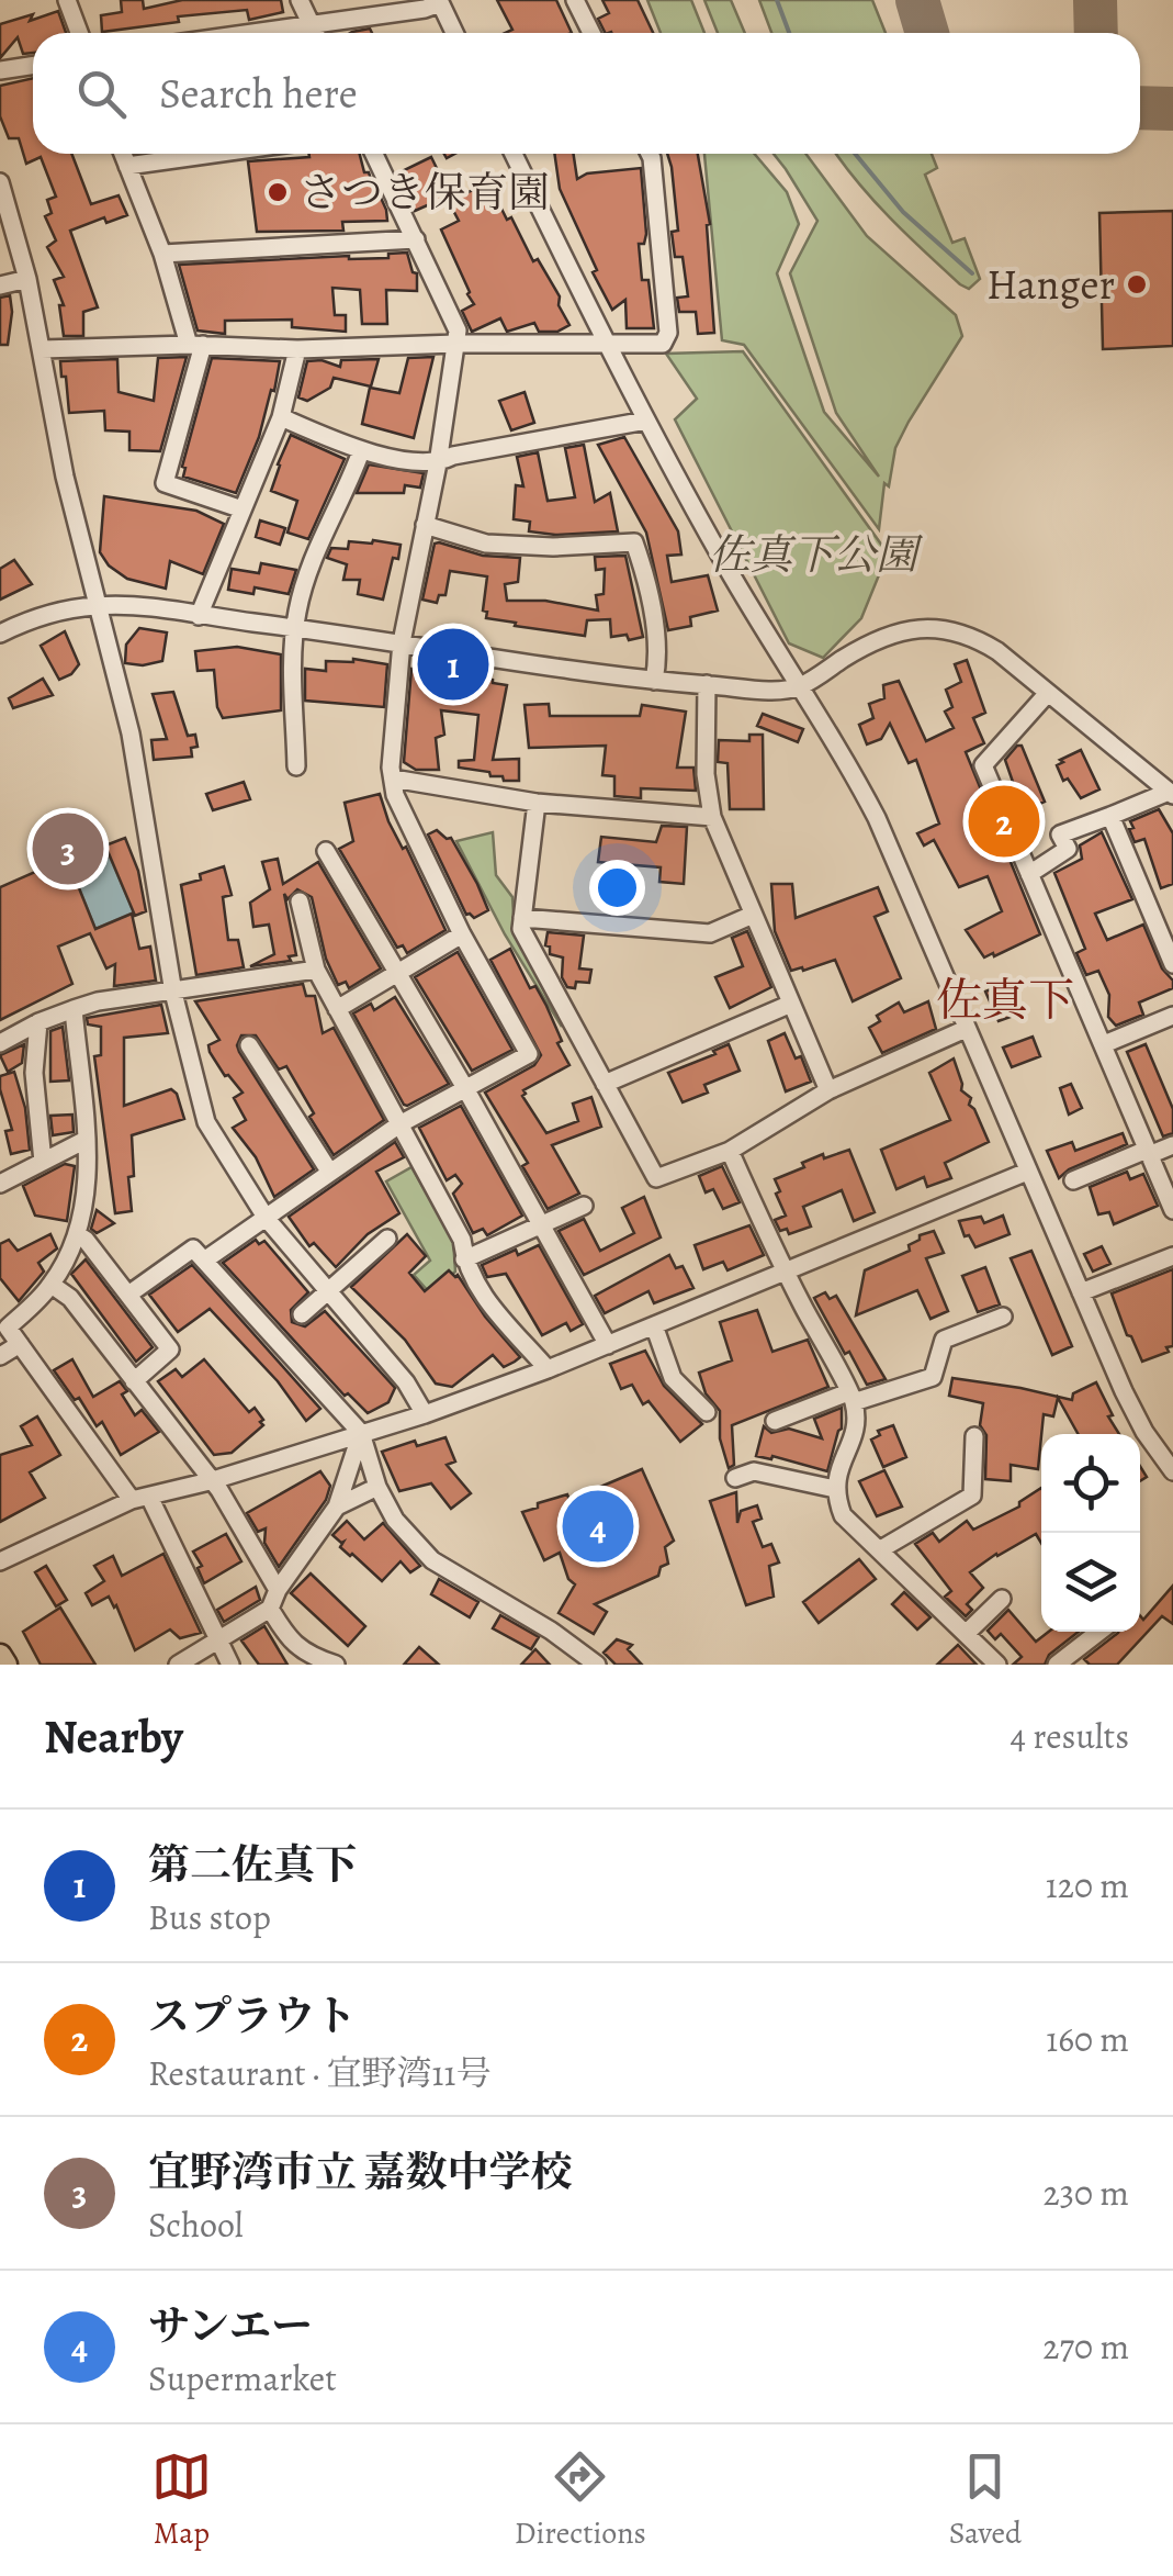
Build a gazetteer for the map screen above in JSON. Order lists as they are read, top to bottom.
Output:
{
  "districts": ["佐真下"],
  "parks": ["佐真下公園"],
  "places": ["さつき保育園", "Hanger"],
  "page": {
    "search": "Search here",
    "pins": [
      "1",
      "2",
      "3",
      "4"
    ],
    "heading": ["Nearby", "4 results"],
    "list": [
      {
        "mark": "1",
        "name": "第二佐真下",
        "note": "Bus stop",
        "value": "120 m"
      },
      {
        "mark": "2",
        "name": "スプラウト",
        "note": "Restaurant · 宜野湾11号",
        "value": "160 m"
      },
      {
        "mark": "3",
        "name": "宜野湾市立 嘉数中学校",
        "note": "School",
        "value": "230 m"
      },
      {
        "mark": "4",
        "name": "サンエー",
        "note": "Supermarket",
        "value": "270 m"
      }
    ],
    "nav": ["Map", "Directions", "Saved"]
  }
}
